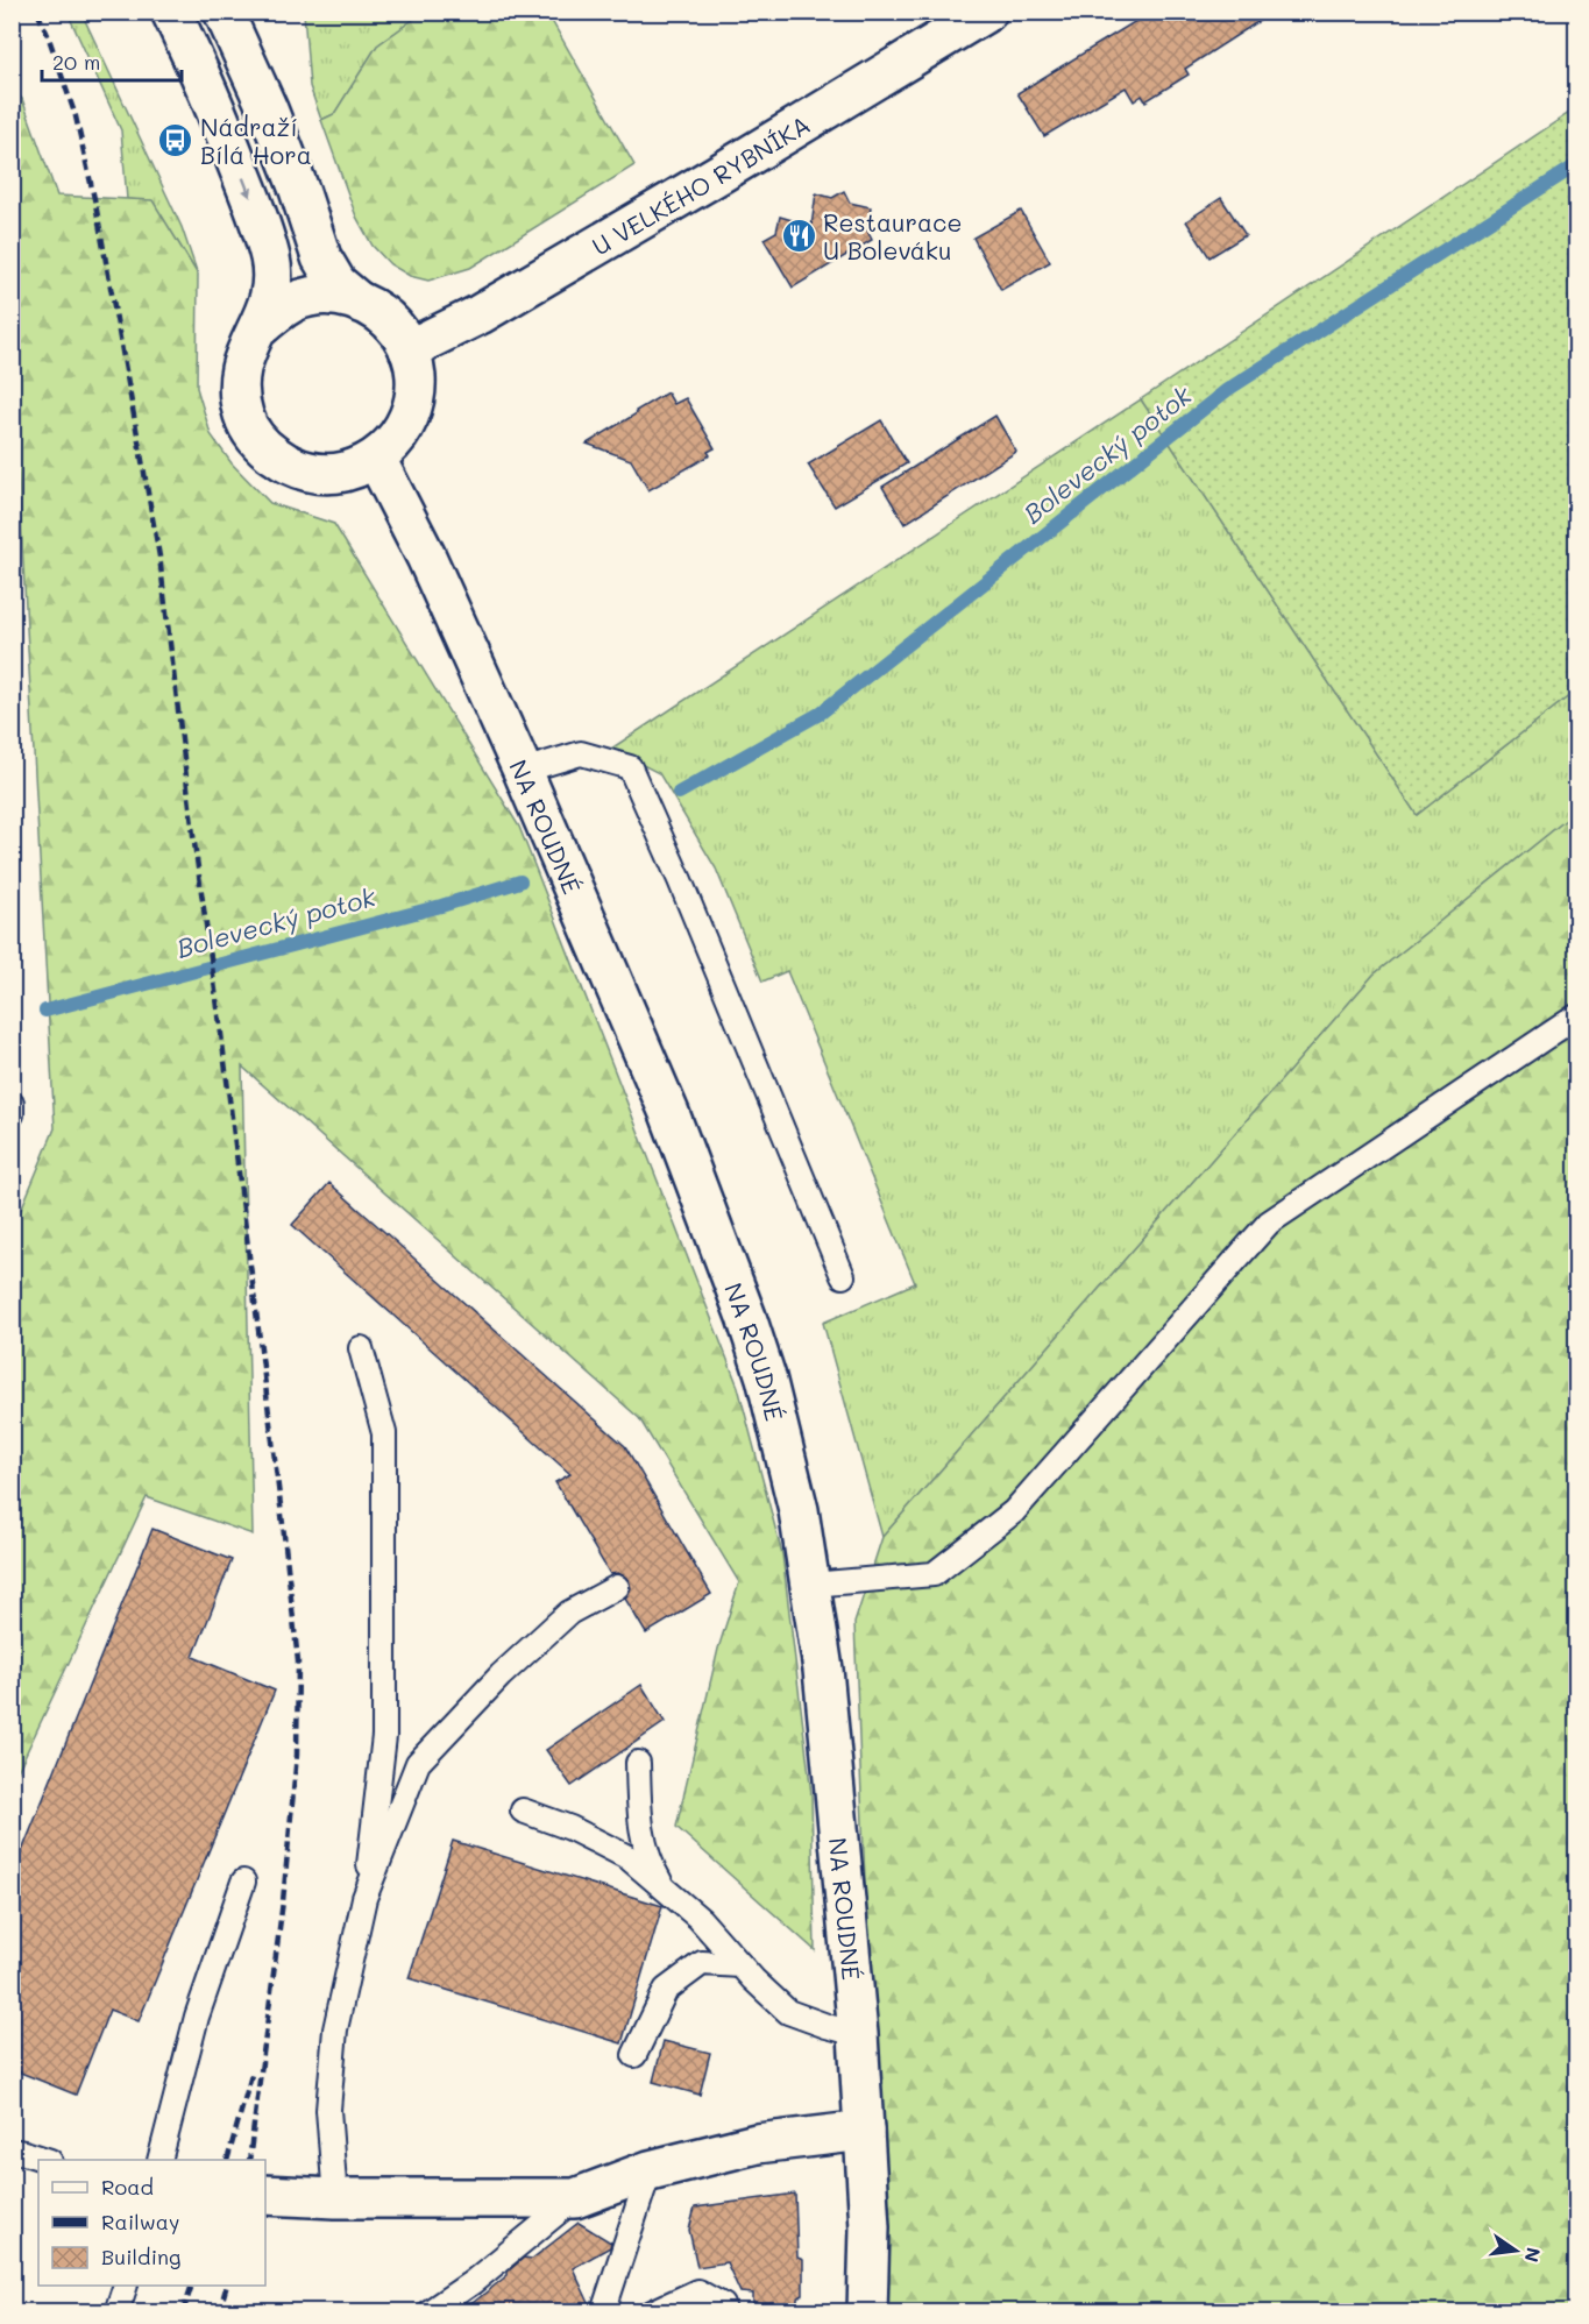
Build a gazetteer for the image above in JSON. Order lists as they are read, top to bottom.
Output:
{
  "streets": {
    "main road": ["U VELKÉHO RYBNÍKA", "NA ROUDNÉ"]
  },
  "crossings": [
    ["U VELKÉHO RYBNÍKA", "NA ROUDNÉ"]
  ],
  "water": ["Bolevecký potok"],
  "places": {
    "bus stop": ["Nádraží Bílá Hora"],
    "restaurant": ["Restaurace U Boleváku"]
  },
  "legend": ["Road", "Railway", "Building"],
  "scale_bar": "20 m",
  "north": "right"
}
